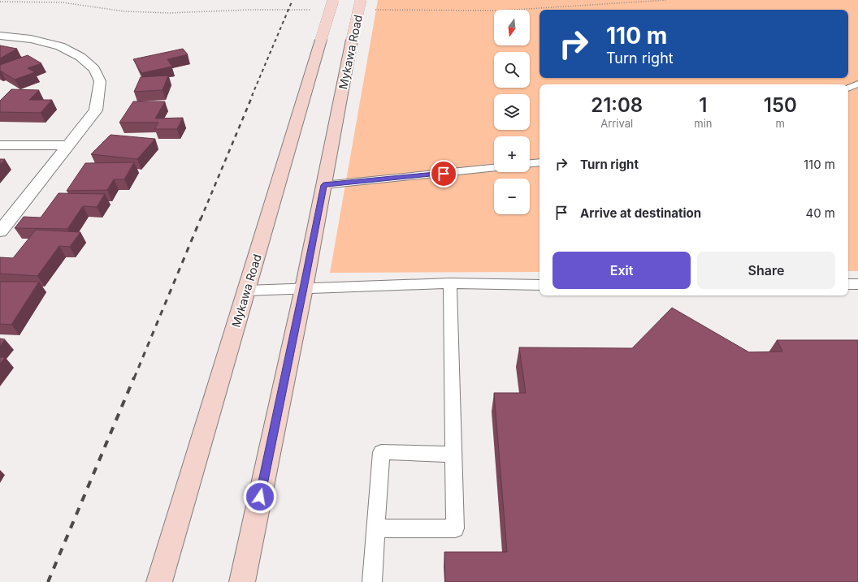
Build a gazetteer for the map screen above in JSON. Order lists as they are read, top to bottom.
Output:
{
  "streets": {
    "main road": ["Mykawa Road"]
  },
  "north": "bottom",
  "page": {
    "map_buttons": ["+", "−"],
    "turn": ["110 m", "Turn right"],
    "eta": [
      "21:08",
      "Arrival",
      "1",
      "min",
      "150",
      "m"
    ],
    "list": [
      {
        "name": "Turn right",
        "value": "110 m"
      },
      {
        "name": "Arrive at destination",
        "value": "40 m"
      }
    ],
    "buttons": ["Exit", "Share"]
  }
}
